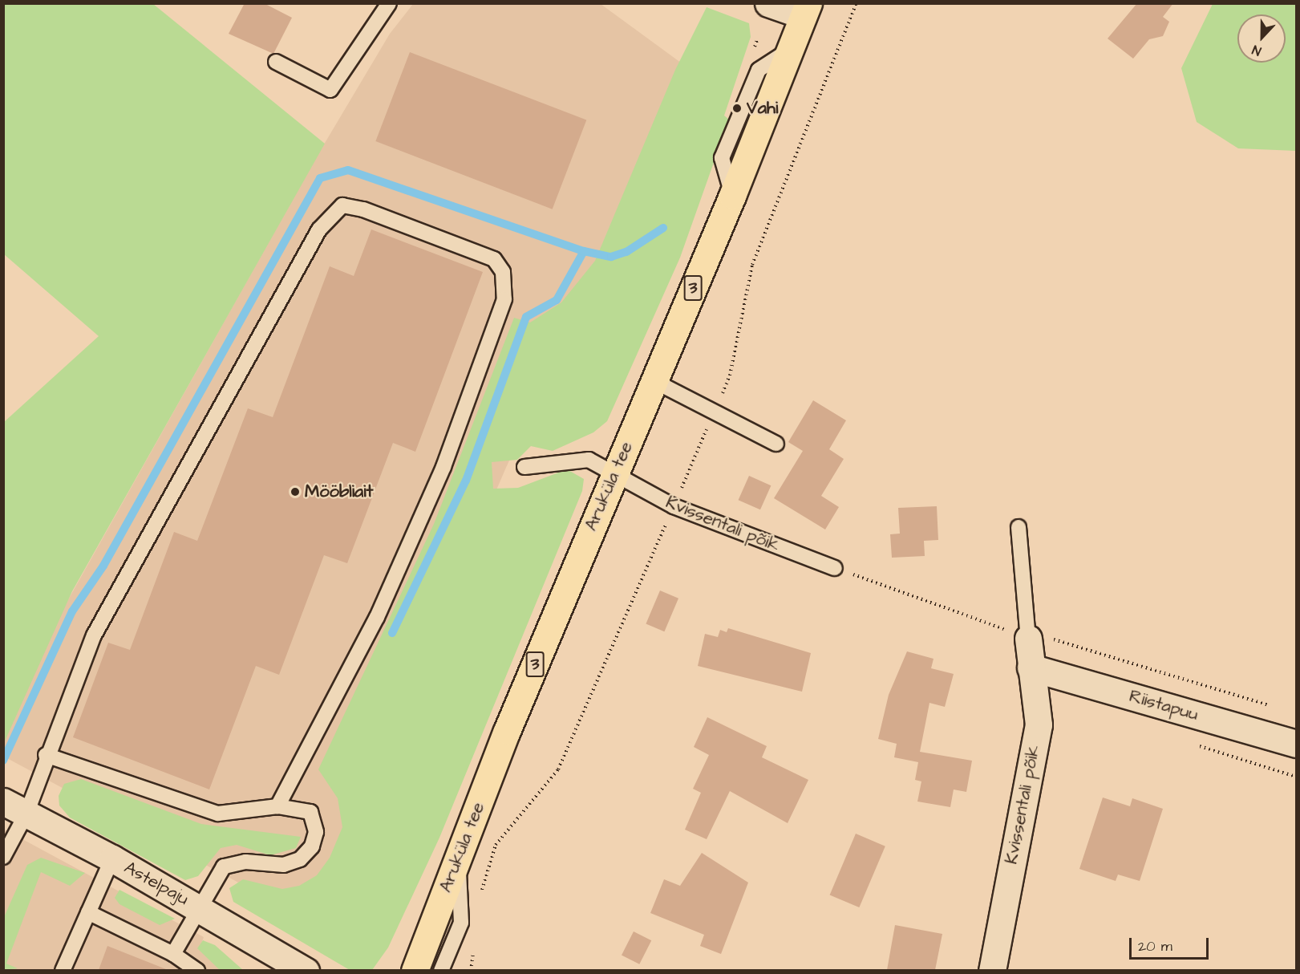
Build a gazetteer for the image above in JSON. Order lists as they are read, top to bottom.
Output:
{
  "streets": {
    "highway": ["3", "Aruküla tee"],
    "street": ["Kvissentali põik", "Riistapuu", "Astelpaju"]
  },
  "crossings": [
    ["Aruküla tee", "Kvissentali põik"],
    ["Kvissentali põik", "Riistapuu"]
  ],
  "places": ["Vahi", "Mööbliait"],
  "scale_bar": "20 m",
  "north": "bottom"
}
